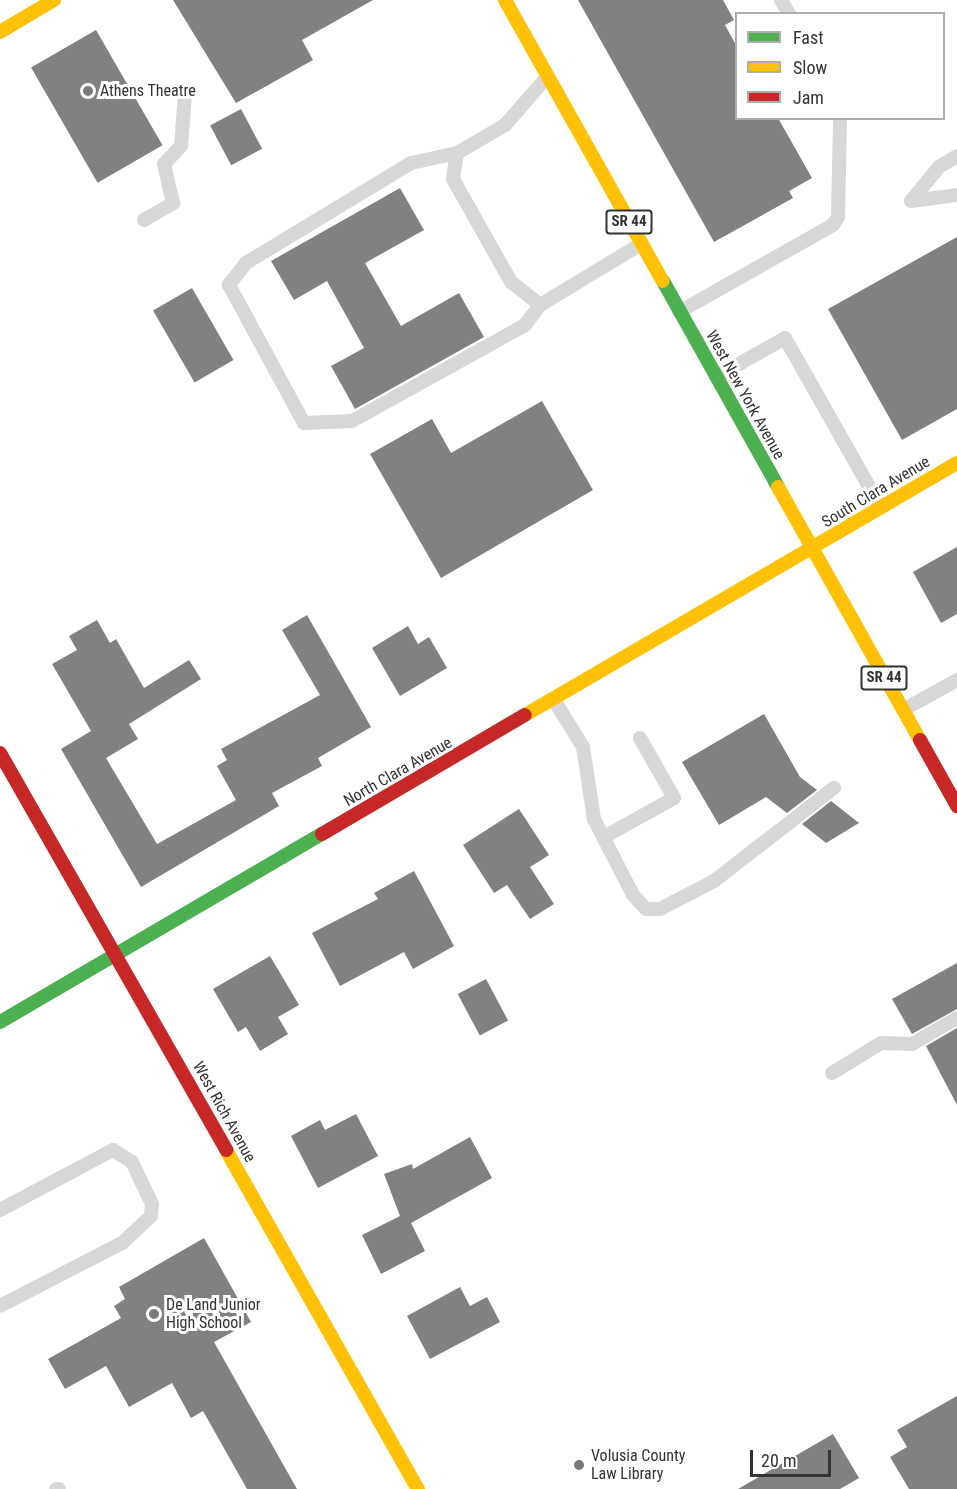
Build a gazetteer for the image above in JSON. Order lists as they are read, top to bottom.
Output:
{
  "streets": {
    "street": [
      "SR 44",
      "West New York Avenue",
      "South Clara Avenue",
      "North Clara Avenue",
      "West Rich Avenue"
    ]
  },
  "crossings": [
    ["West New York Avenue", "South Clara Avenue"],
    ["West New York Avenue", "North Clara Avenue"],
    ["South Clara Avenue", "North Clara Avenue"],
    ["North Clara Avenue", "West Rich Avenue"]
  ],
  "places": ["Athens Theatre", "De Land Junior High School", "Volusia County Law Library"],
  "legend": ["Fast", "Slow", "Jam"],
  "scale_bar": "20 m"
}
